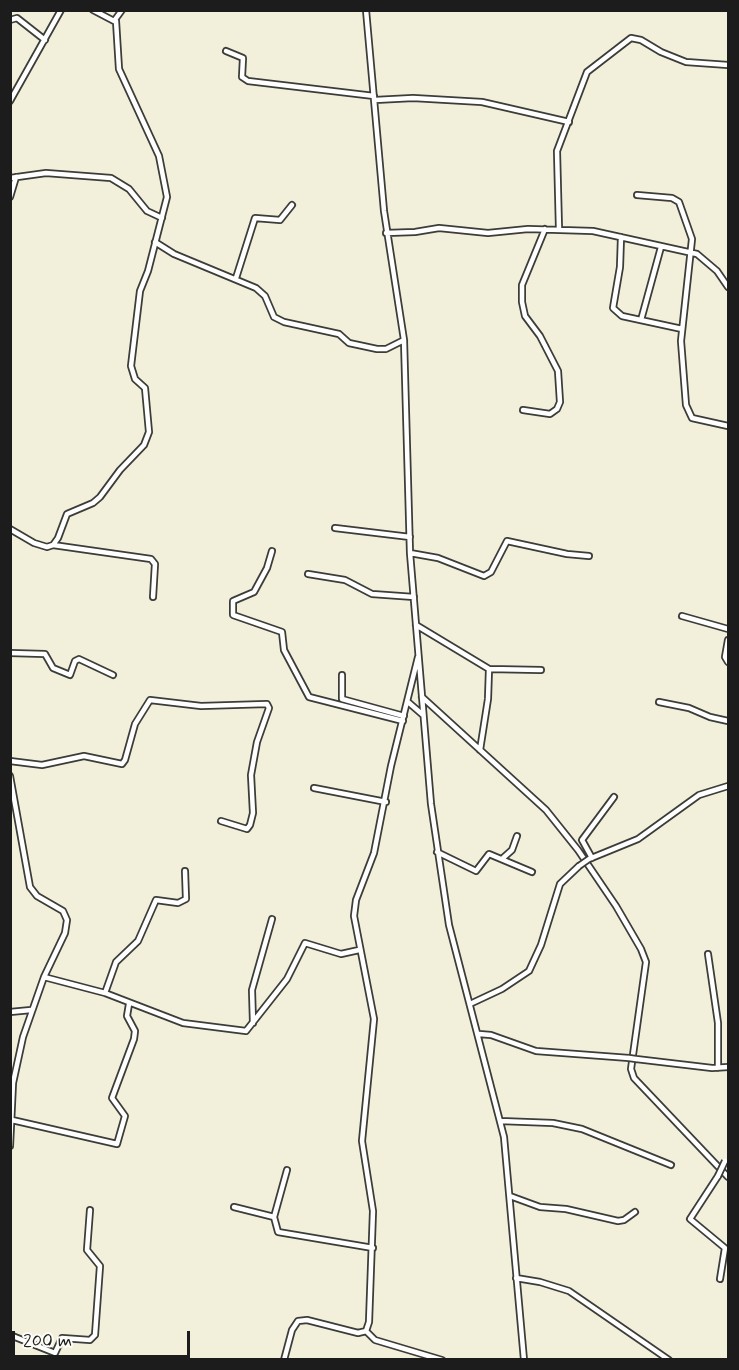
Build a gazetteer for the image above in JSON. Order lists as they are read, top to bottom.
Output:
{
  "scale_bar": "200 m"
}
